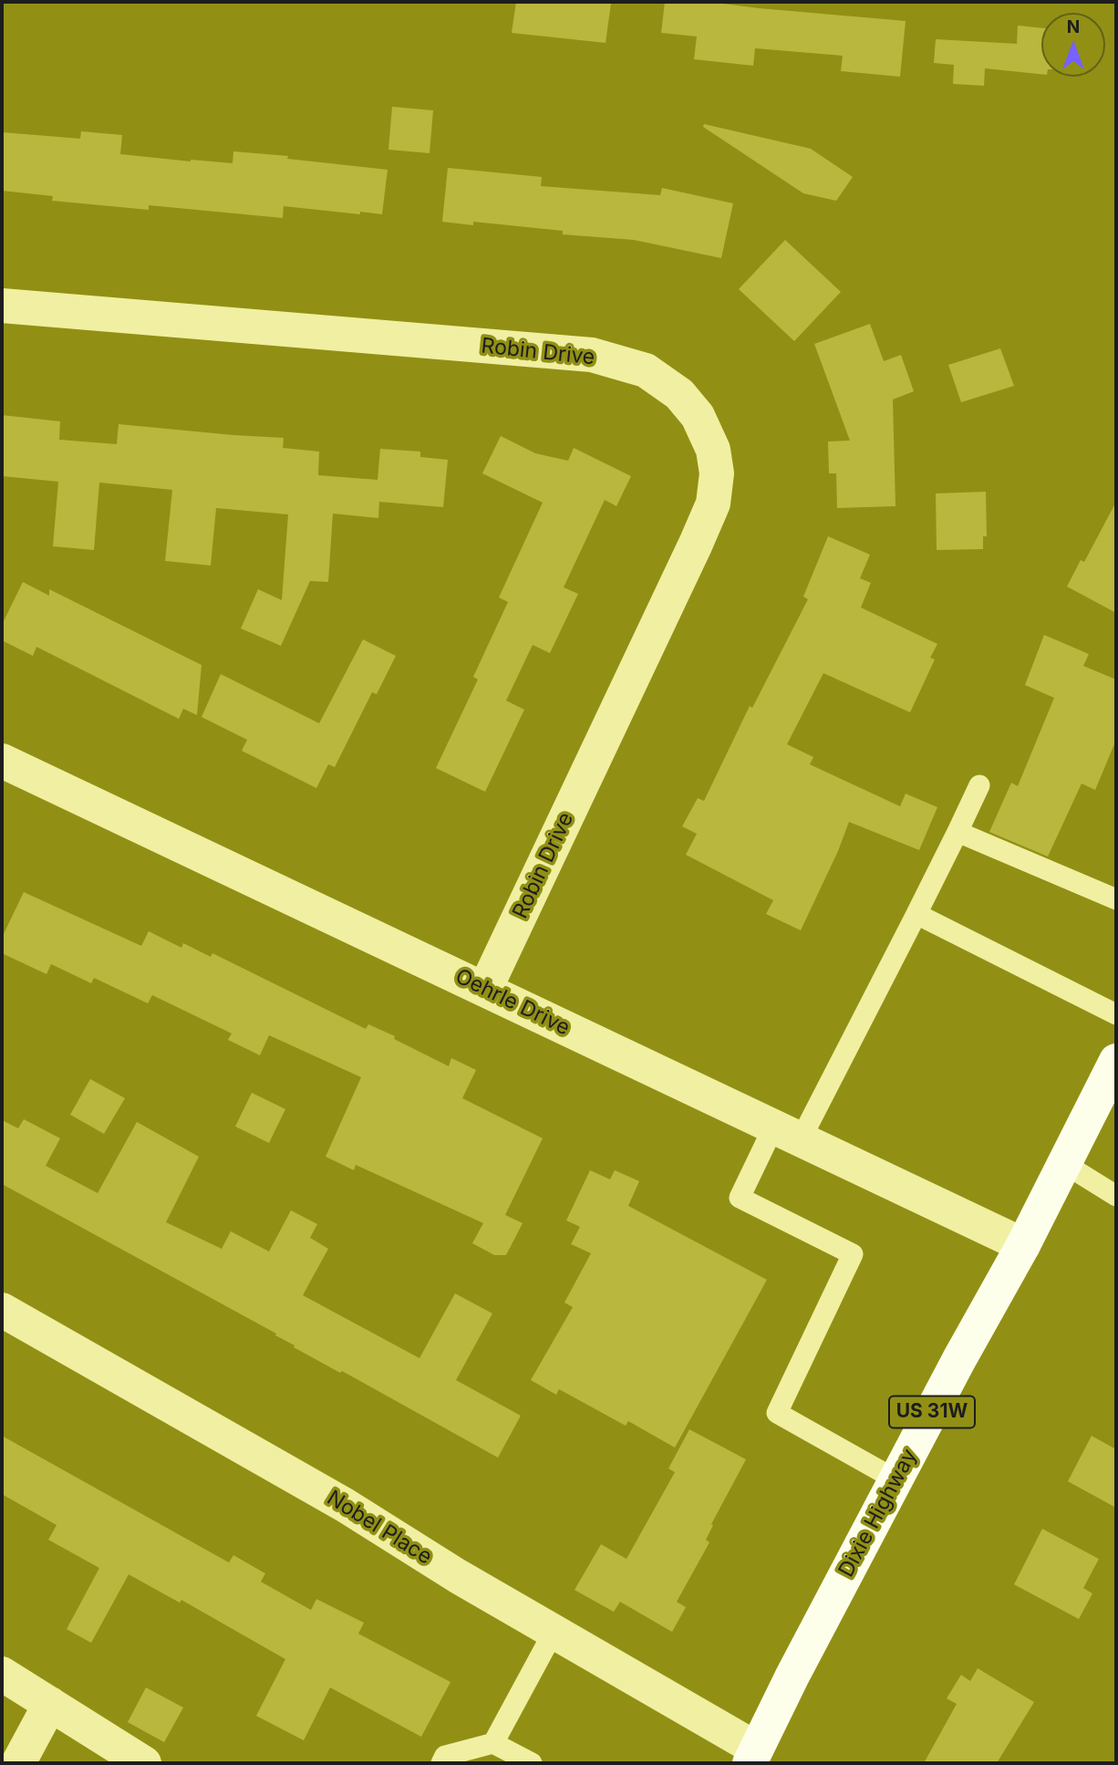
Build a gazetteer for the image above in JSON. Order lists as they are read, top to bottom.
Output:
{
  "streets": {
    "main road": ["US 31W", "Dixie Highway"],
    "street": ["Robin Drive", "Oehrle Drive", "Nobel Place"]
  },
  "crossings": [
    ["Robin Drive", "Oehrle Drive"],
    ["Oehrle Drive", "Dixie Highway"],
    ["Dixie Highway", "Nobel Place"]
  ],
  "north": "top"
}
